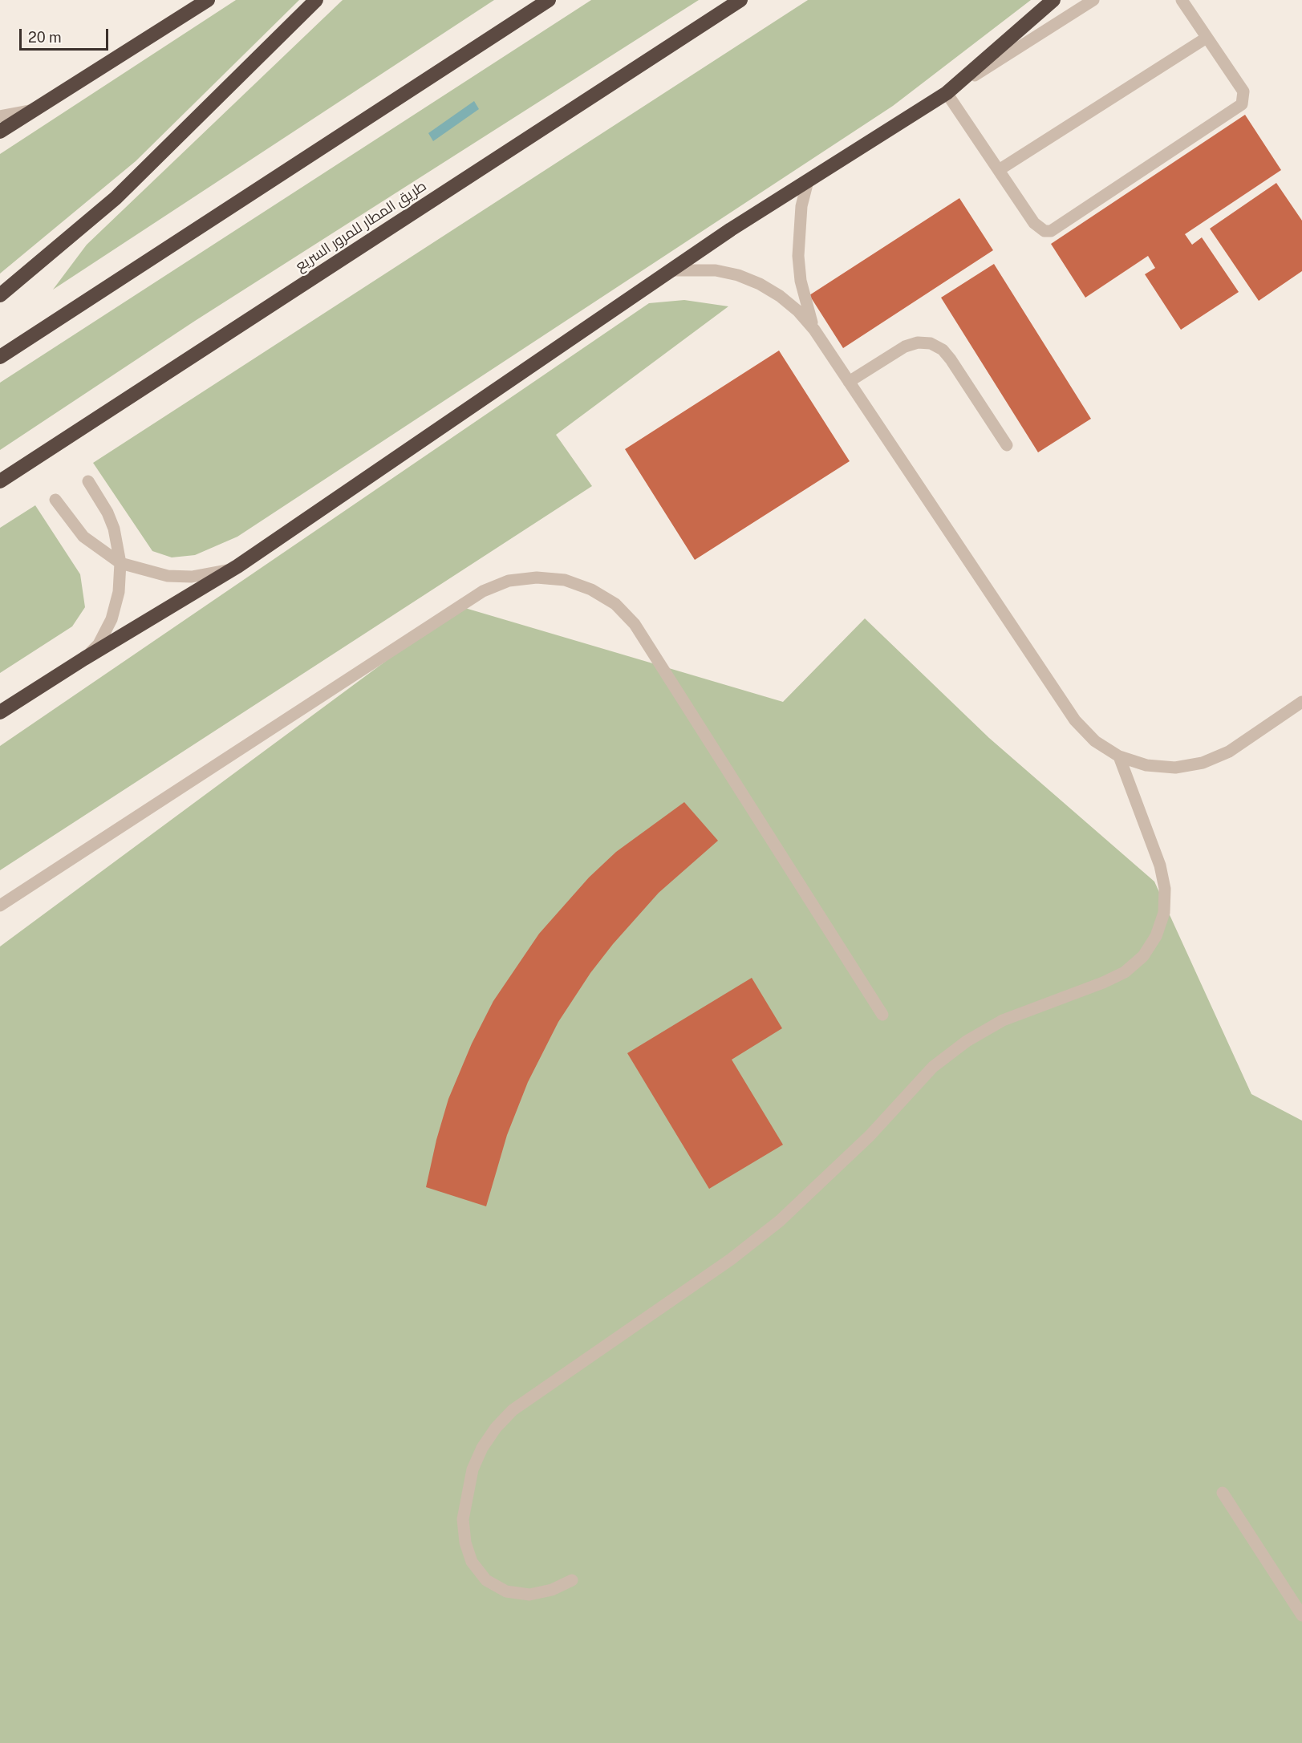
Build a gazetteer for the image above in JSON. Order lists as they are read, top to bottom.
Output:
{
  "streets": {
    "highway": ["طريق المطار للمرور السريع"]
  },
  "scale_bar": "20 m"
}
